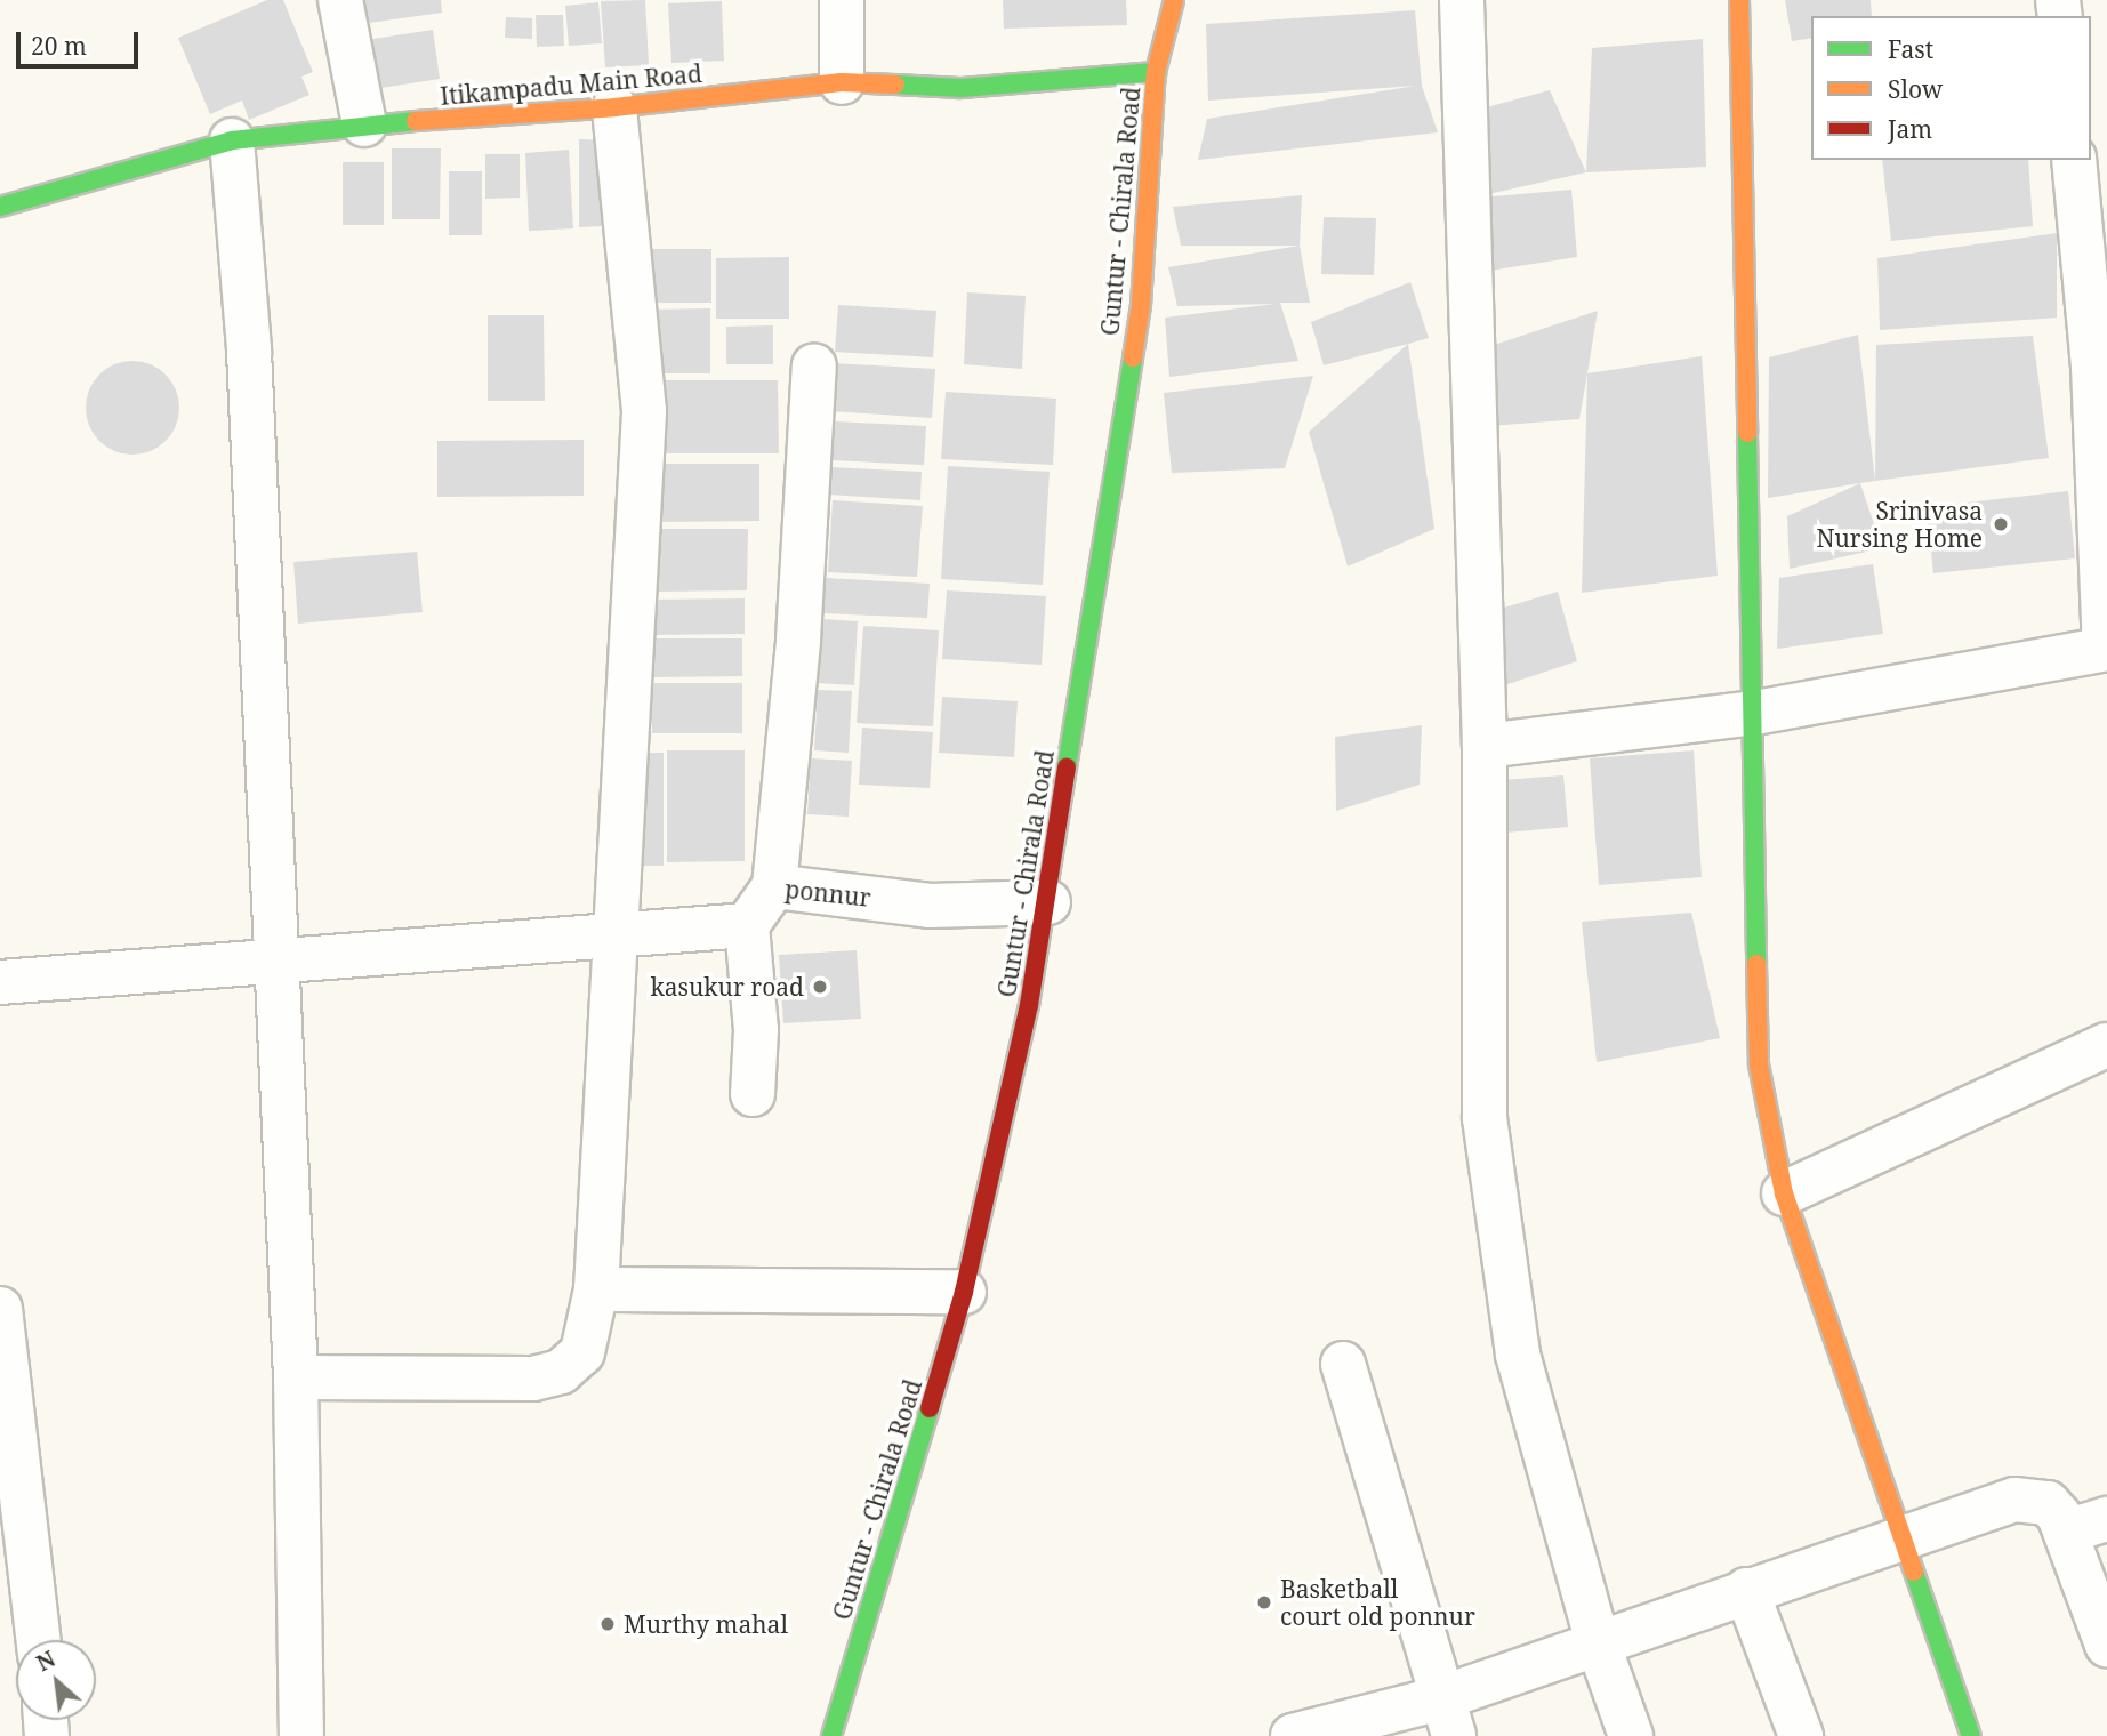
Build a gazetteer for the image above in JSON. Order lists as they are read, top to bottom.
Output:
{
  "streets": {
    "street": ["Itikampadu Main Road", "Guntur - Chirala Road", "ponnur"]
  },
  "crossings": [
    ["Itikampadu Main Road", "Guntur - Chirala Road"],
    ["Guntur - Chirala Road", "ponnur"]
  ],
  "places": [
    "Srinivasa Nursing Home",
    "kasukur road",
    "Basketball court old ponnur",
    "Murthy mahal"
  ],
  "legend": ["Fast", "Slow", "Jam"],
  "scale_bar": "20 m",
  "north": "top left"
}
